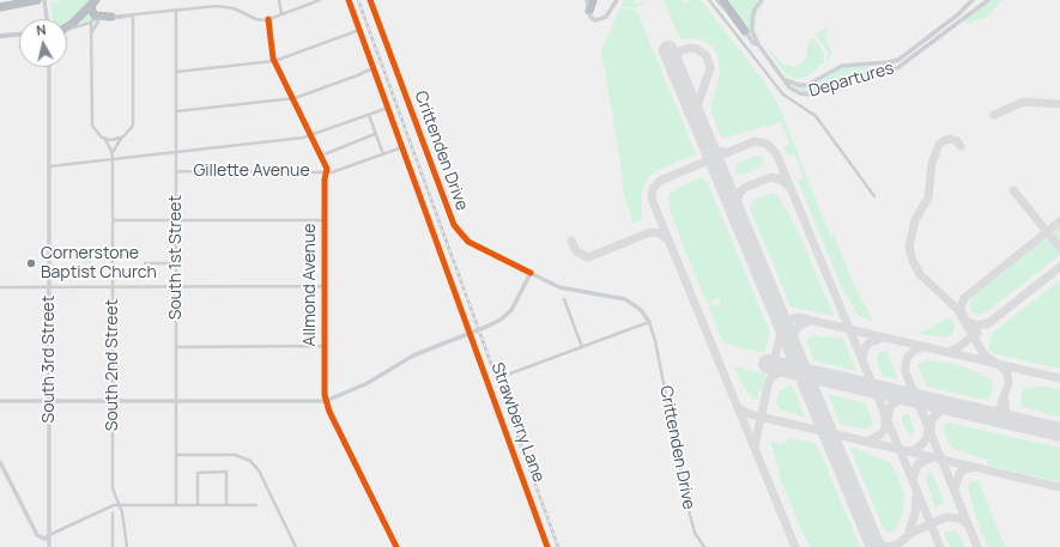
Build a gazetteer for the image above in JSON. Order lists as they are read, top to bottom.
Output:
{
  "streets": {
    "main road": [
      "Departures",
      "Crittenden Drive",
      "Allmond Avenue",
      "South 3rd Street"
    ],
    "street": [
      "Gillette Avenue",
      "South 1st Street",
      "South 2nd Street",
      "Strawberry Lane"
    ]
  },
  "crossings": [
    ["Gillette Avenue", "South 1st Street"],
    ["Gillette Avenue", "Allmond Avenue"],
    ["Gillette Avenue", "Strawberry Lane"]
  ],
  "places": ["Cornerstone Baptist Church"],
  "north": "top"
}
